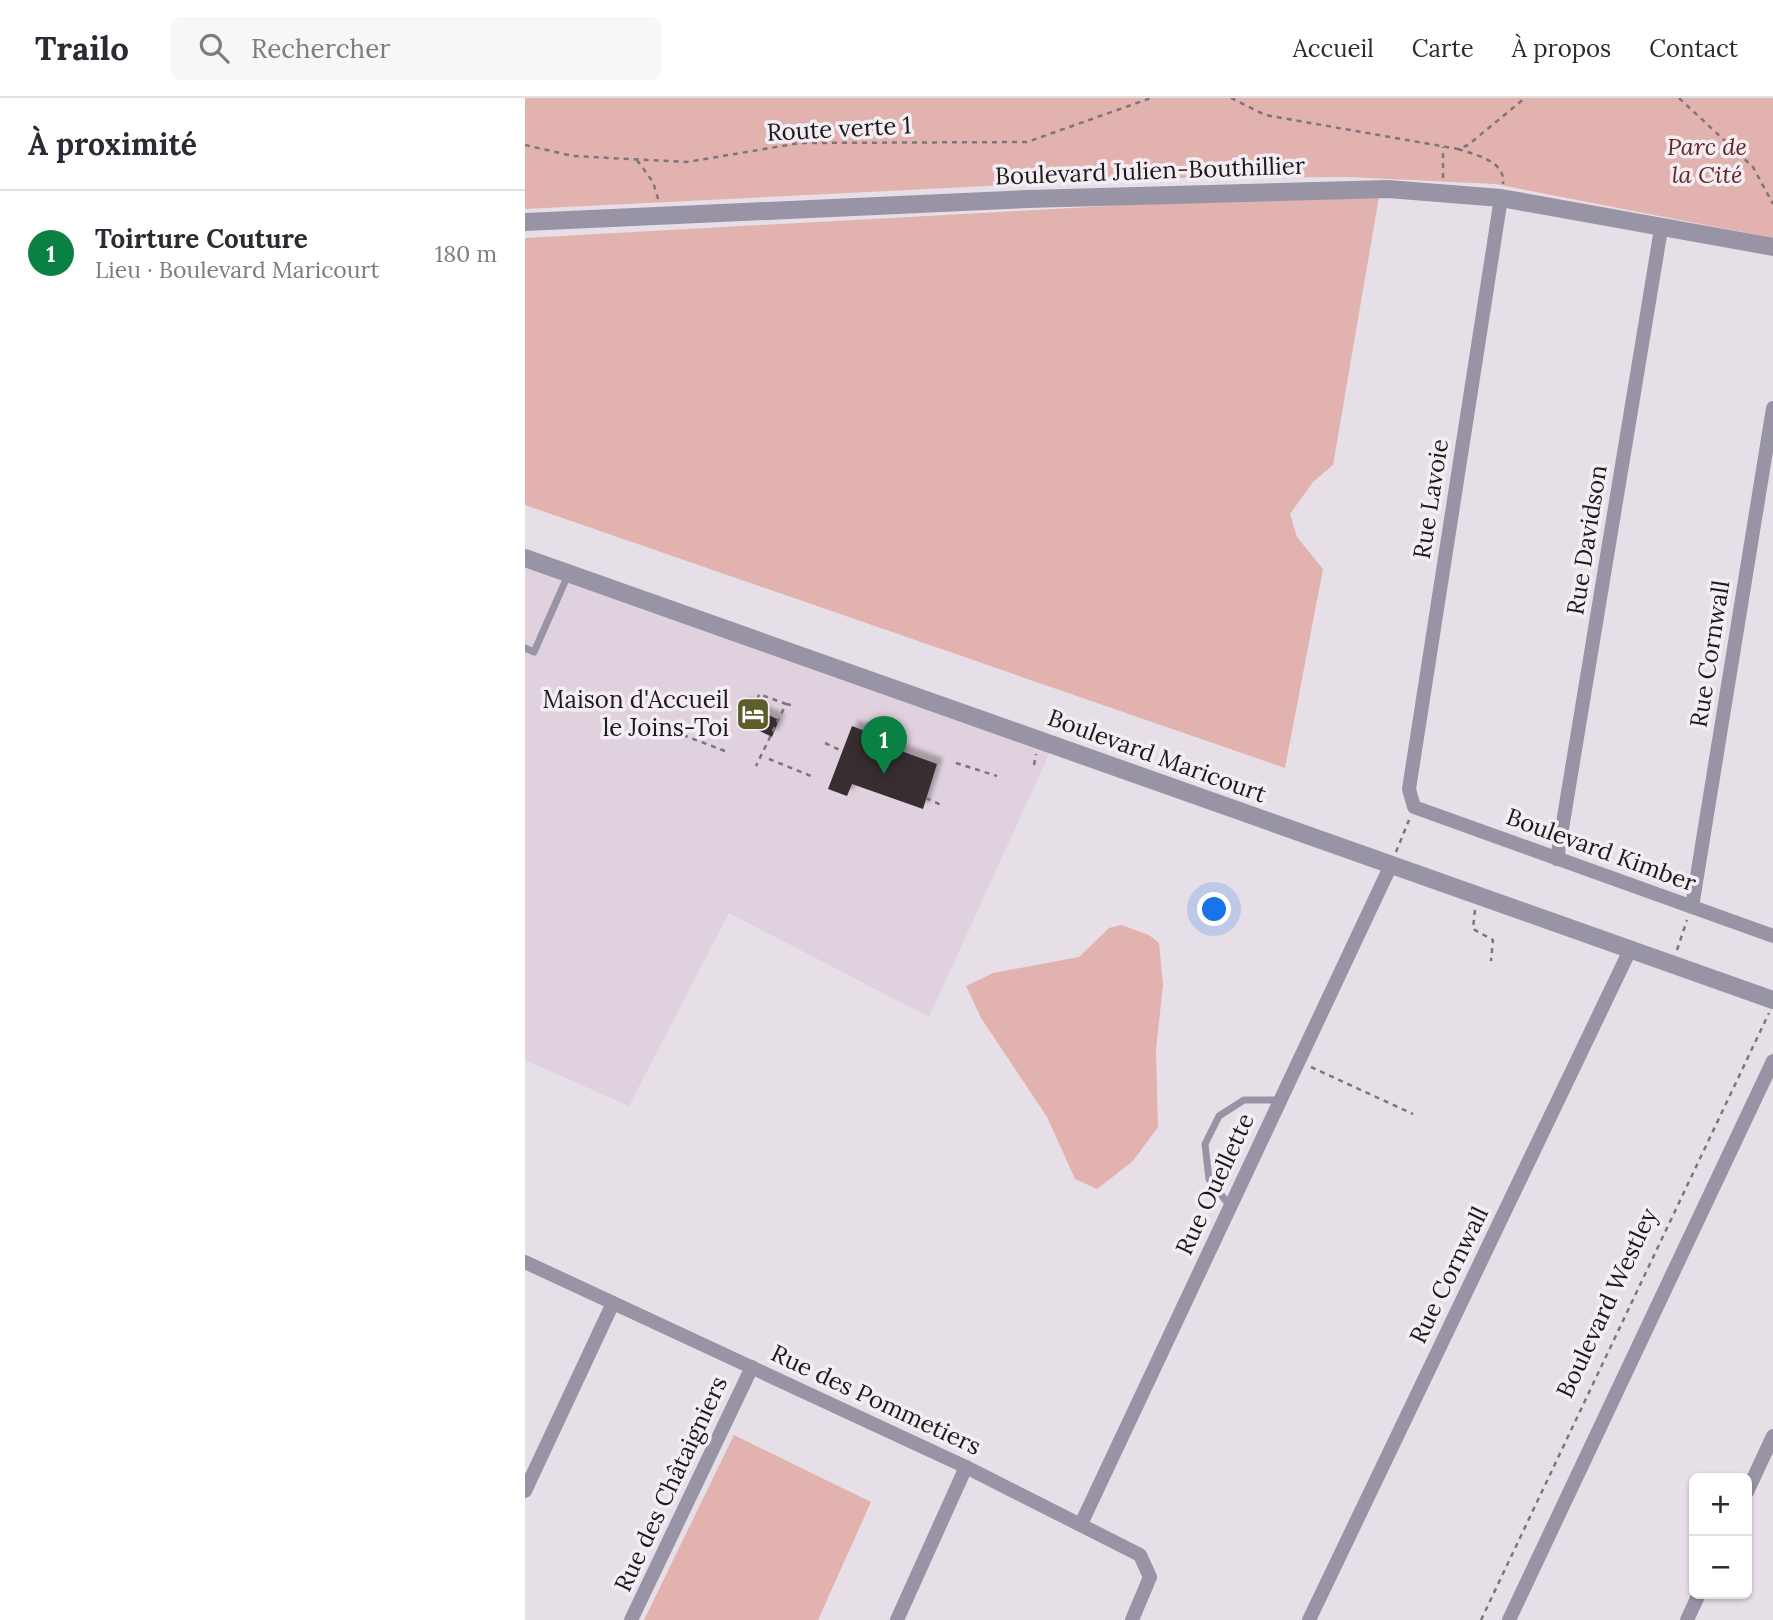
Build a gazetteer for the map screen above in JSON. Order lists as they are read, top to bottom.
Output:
{
  "streets": {
    "street": [
      "Boulevard Julien-Bouthillier",
      "Rue Lavoie",
      "Rue Davidson",
      "Rue Cornwall",
      "Boulevard Maricourt",
      "Boulevard Kimber",
      "Rue Ouellette",
      "Boulevard Westley",
      "Rue des Pommetiers",
      "Rue des Châtaigniers"
    ],
    "path": ["Route verte 1"]
  },
  "crossings": [
    ["Boulevard Julien-Bouthillier", "Rue Lavoie"],
    ["Boulevard Julien-Bouthillier", "Rue Davidson"],
    ["Rue Lavoie", "Boulevard Kimber"],
    ["Rue Davidson", "Boulevard Kimber"],
    ["Rue Cornwall", "Boulevard Maricourt"],
    ["Rue Cornwall", "Boulevard Kimber"],
    ["Boulevard Maricourt", "Rue Ouellette"],
    ["Boulevard Maricourt", "Boulevard Westley"],
    ["Rue Ouellette", "Rue des Pommetiers"],
    ["Rue des Pommetiers", "Rue des Châtaigniers"]
  ],
  "parks": ["Parc de la Cité"],
  "places": {
    "hotel": ["Maison d'Accueil le Joins-Toi"]
  },
  "page": {
    "header": "Trailo",
    "search": "Rechercher",
    "nav": [
      "Accueil",
      "Carte",
      "À propos",
      "Contact"
    ],
    "heading": "À proximité",
    "list": [
      {
        "mark": "1",
        "name": "Toirture Couture",
        "note": "Lieu · Boulevard Maricourt",
        "value": "180 m"
      }
    ],
    "pins": "1",
    "map_buttons": ["+", "−"]
  }
}
